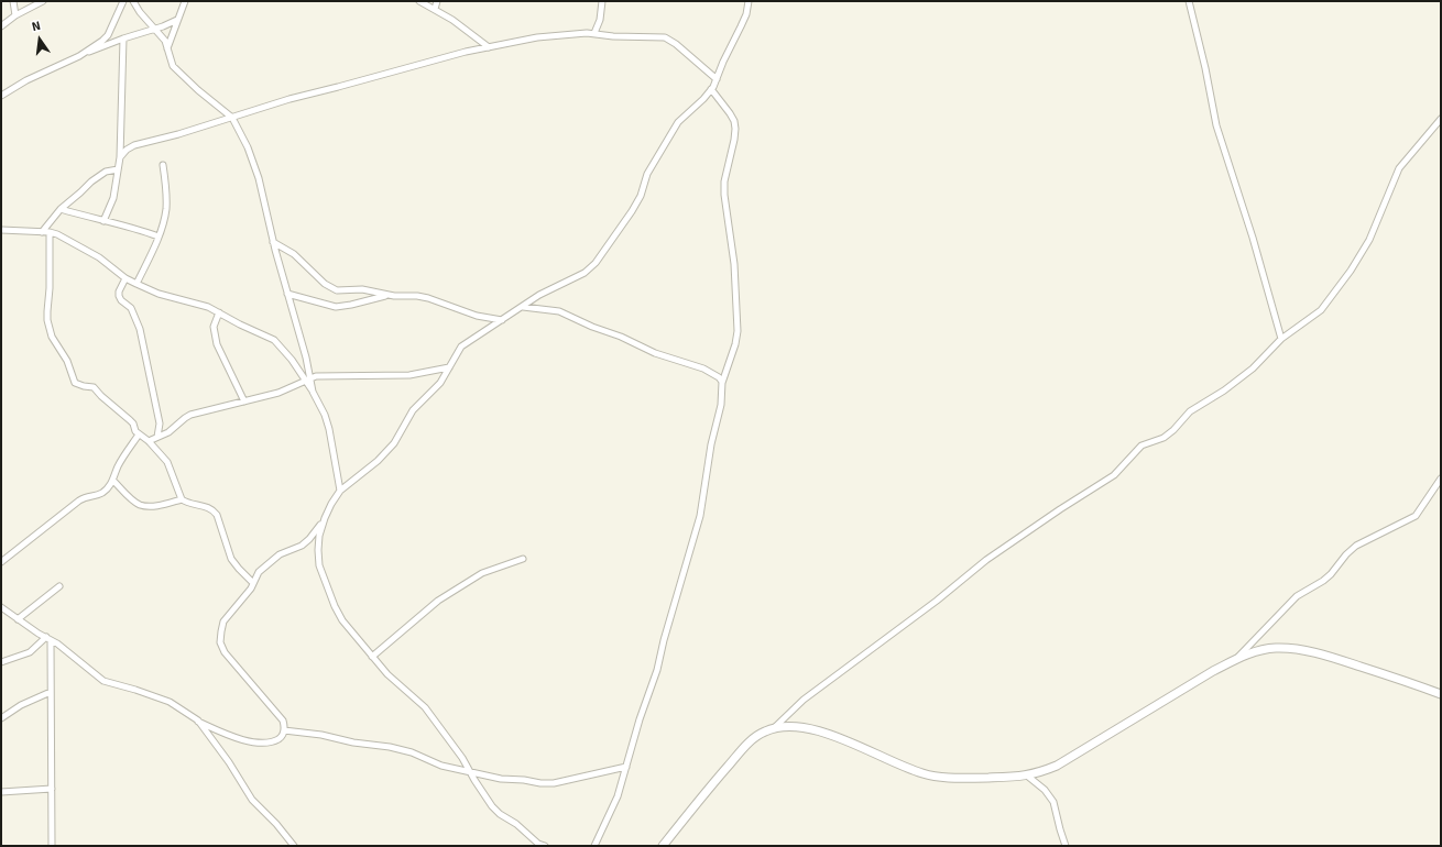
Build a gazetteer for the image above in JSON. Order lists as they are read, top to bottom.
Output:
{
  "north": "top"
}
